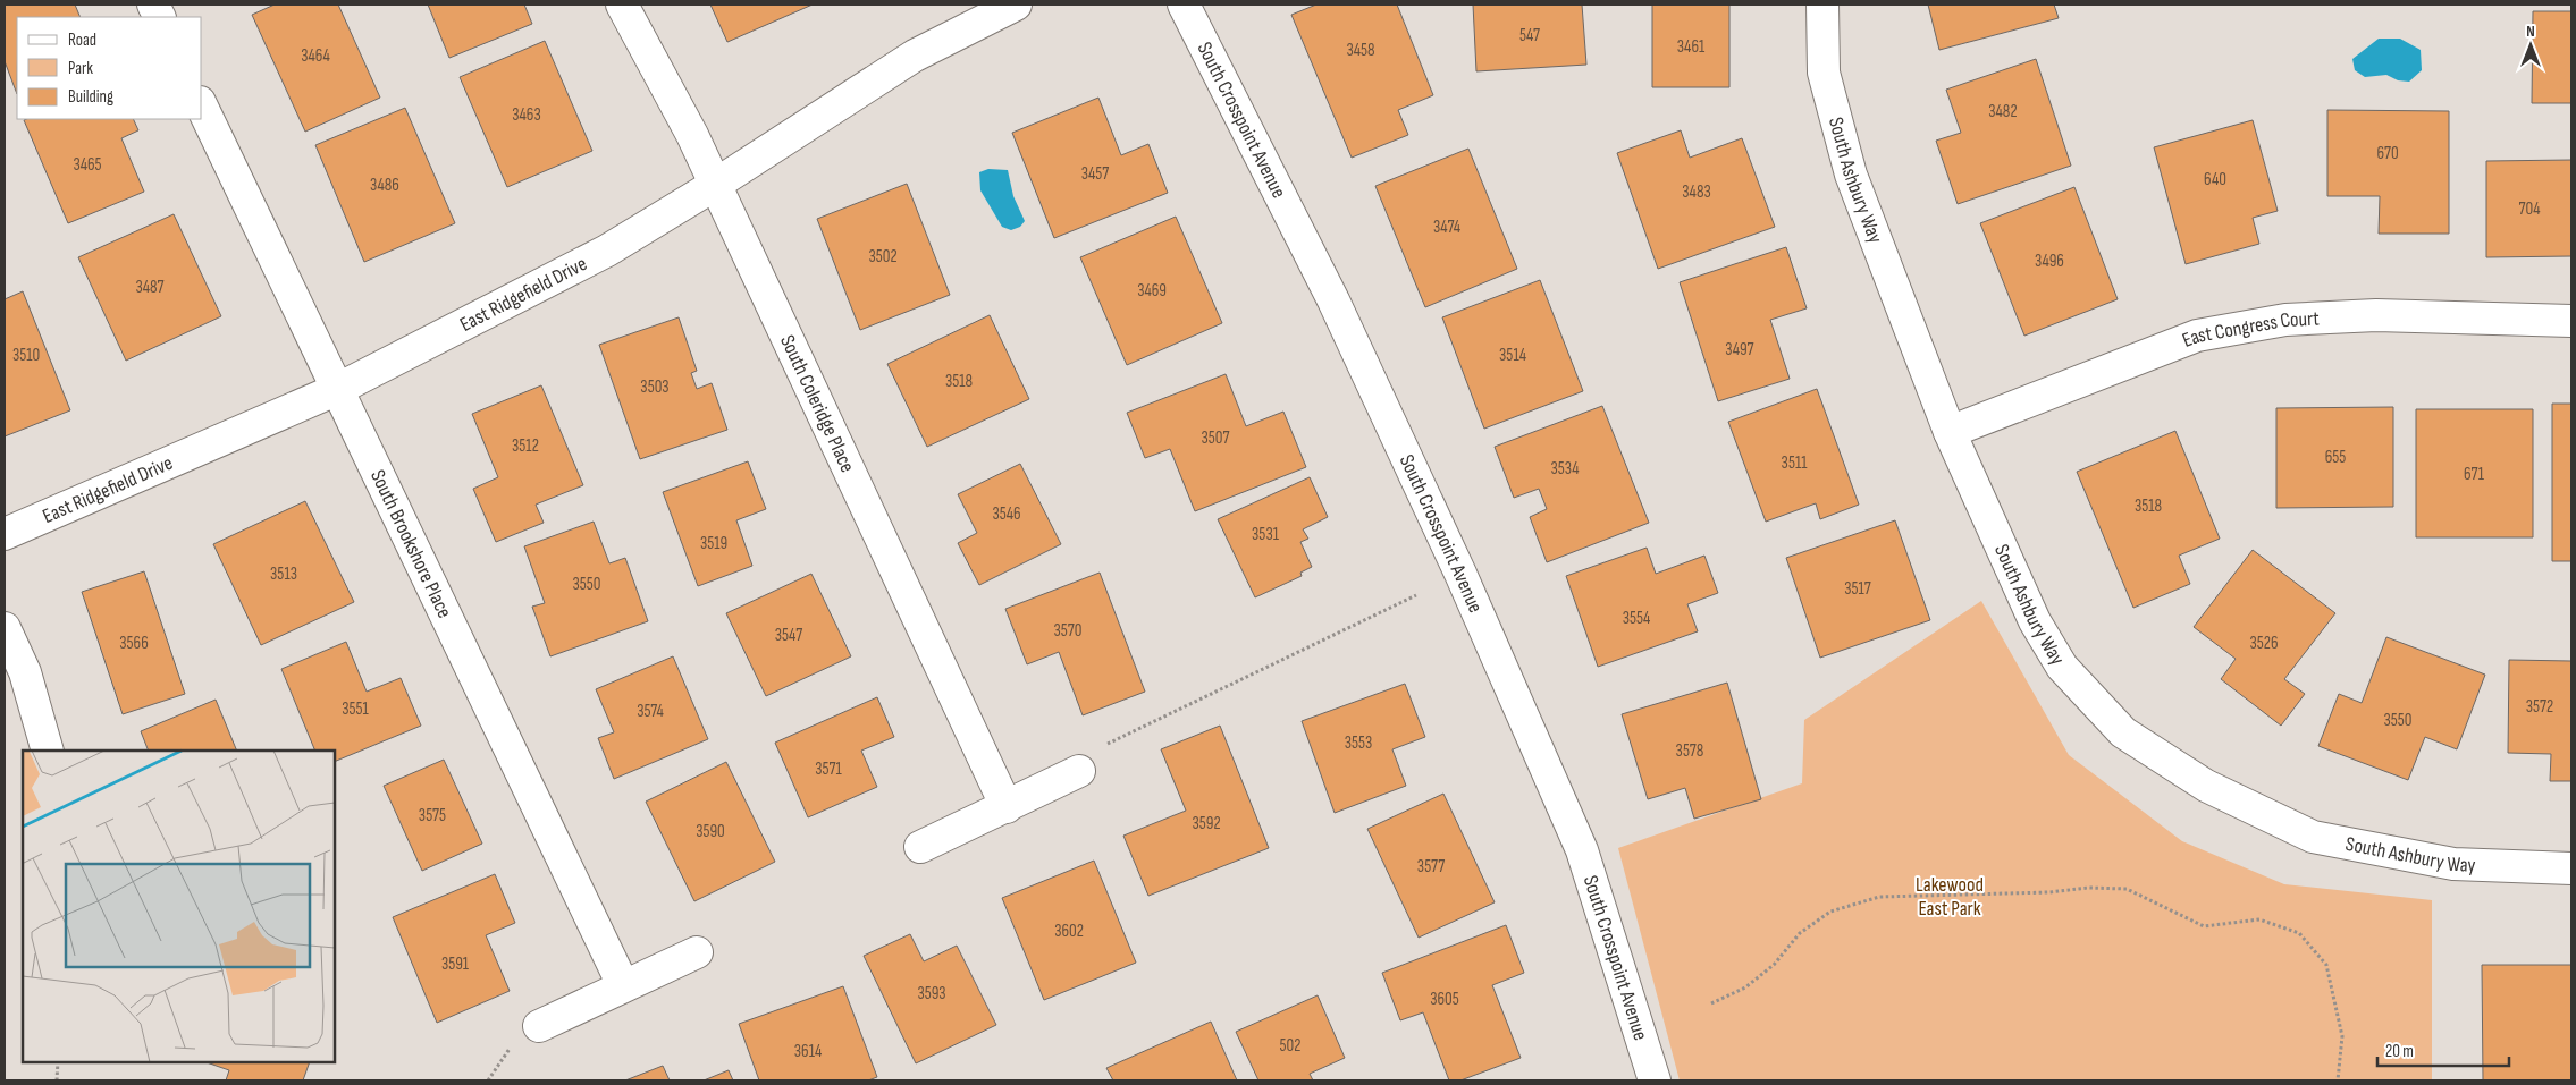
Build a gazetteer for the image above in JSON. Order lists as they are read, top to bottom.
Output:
{
  "streets": {
    "street": [
      "South Crosspoint Avenue",
      "South Ashbury Way",
      "East Ridgefield Drive",
      "East Congress Court",
      "South Coleridge Place",
      "South Brookshore Place"
    ]
  },
  "crossings": [
    ["South Ashbury Way", "East Congress Court"],
    ["East Ridgefield Drive", "South Coleridge Place"],
    ["East Ridgefield Drive", "South Brookshore Place"]
  ],
  "parks": ["Lakewood East Park"],
  "house_numbers": [
    "547",
    "3461",
    "3458",
    "3464",
    "3482",
    "3463",
    "670",
    "3465",
    "3457",
    "640",
    "3486",
    "3483",
    "704",
    "3474",
    "3502",
    "3496",
    "3487",
    "3469",
    "3497",
    "3510",
    "3514",
    "3518",
    "3503",
    "3507",
    "3512",
    "655",
    "3511",
    "3534",
    "671",
    "3518",
    "3546",
    "3531",
    "3519",
    "3513",
    "3550",
    "3517",
    "3554",
    "3570",
    "3547",
    "3566",
    "3526",
    "3572",
    "3551",
    "3574",
    "3550",
    "3553",
    "3578",
    "3571",
    "3575",
    "3592",
    "3590",
    "3577",
    "3602",
    "3591",
    "3593",
    "3605",
    "502",
    "3614"
  ],
  "legend": ["Road", "Park", "Building"],
  "scale_bar": "20 m",
  "north": "top"
}
